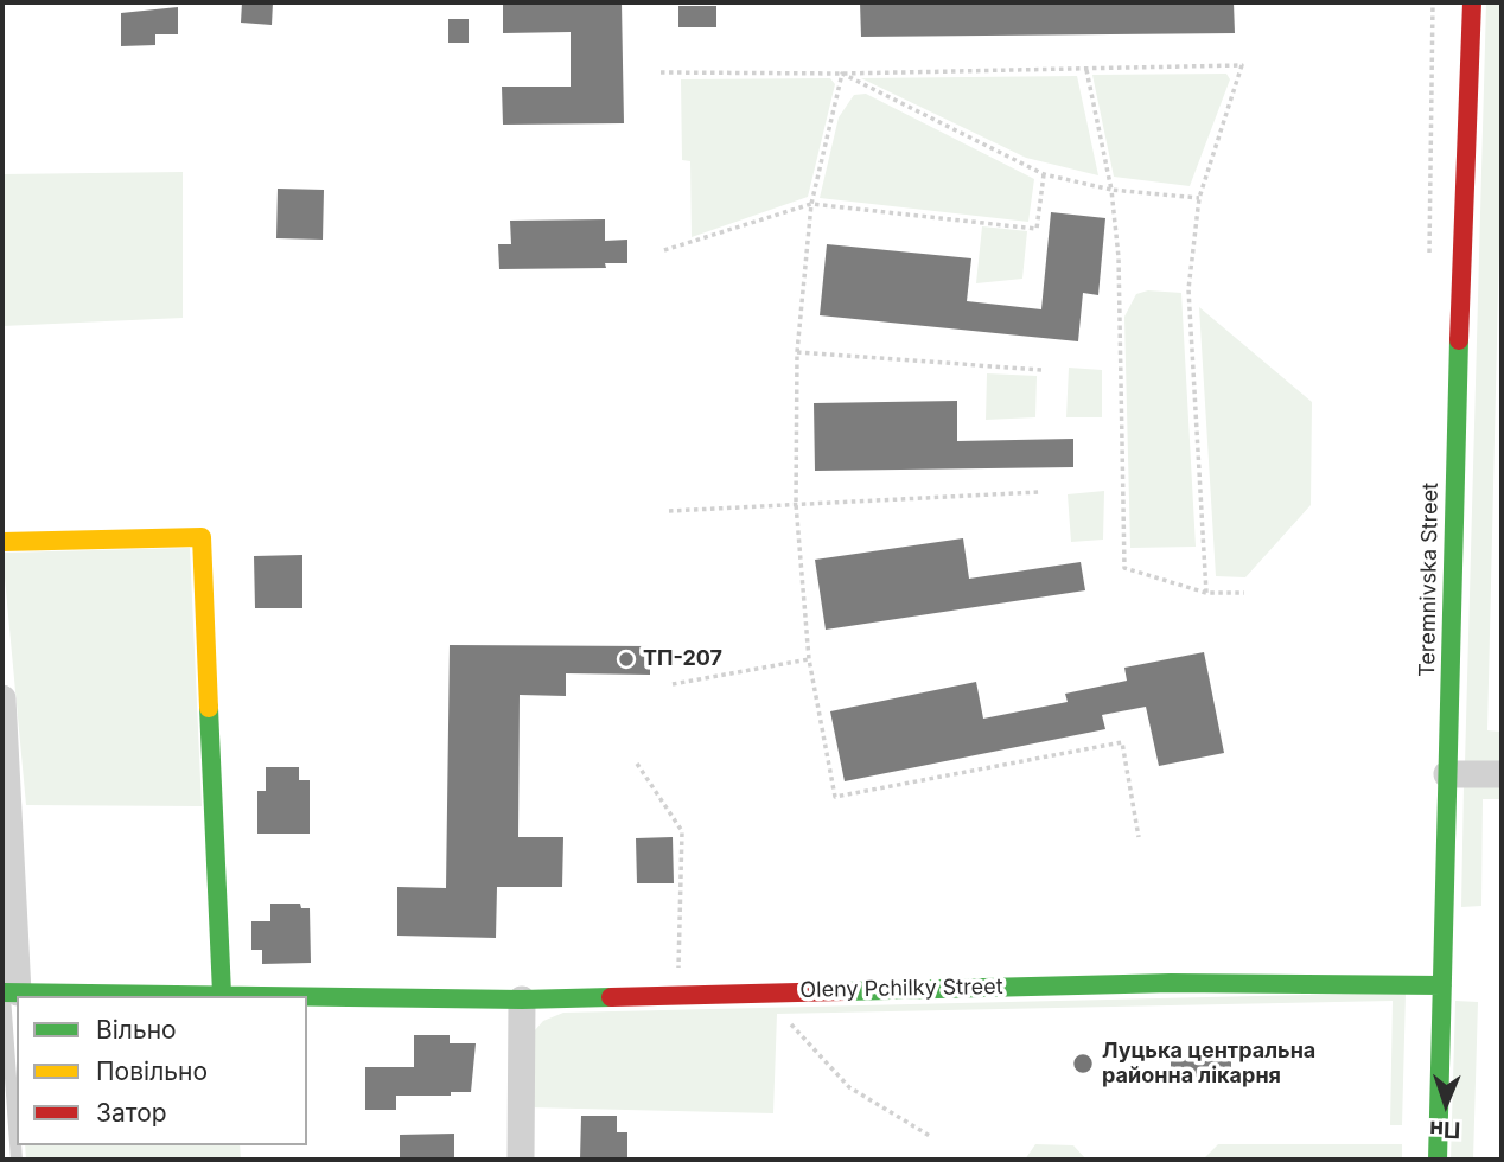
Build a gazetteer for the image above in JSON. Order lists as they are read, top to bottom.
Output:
{
  "streets": {
    "street": ["Teremnivska Street", "Oleny Pchilky Street"]
  },
  "crossings": [
    ["Teremnivska Street", "Oleny Pchilky Street"]
  ],
  "places": ["ТП-207", "Луцька центральна районна лікарня"],
  "legend": ["Вільно", "Повільно", "Затор"],
  "north": "bottom"
}
